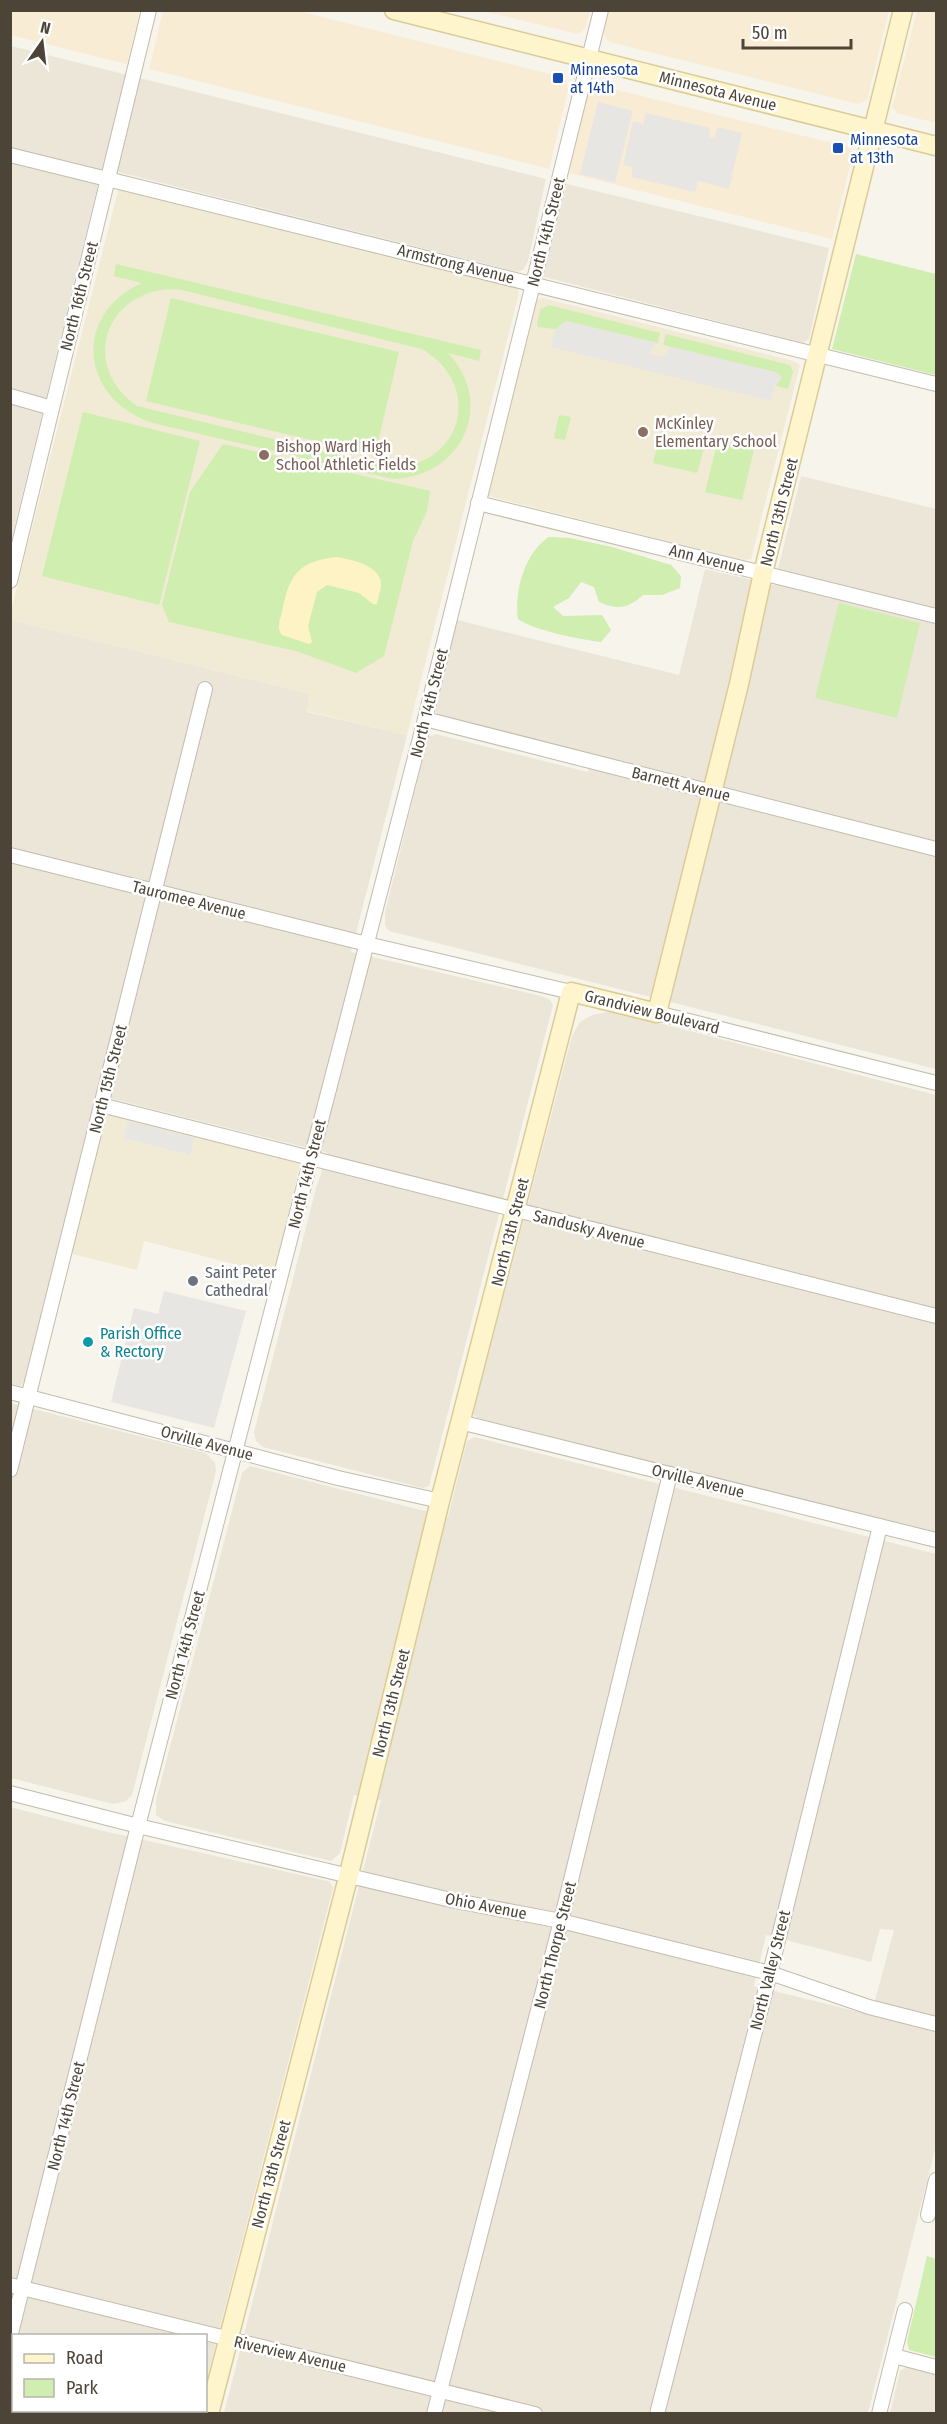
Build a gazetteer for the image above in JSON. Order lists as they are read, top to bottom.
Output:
{
  "streets": {
    "street": [
      "Minnesota Avenue",
      "North 14th Street",
      "Armstrong Avenue",
      "North 16th Street",
      "North 13th Street",
      "Ann Avenue",
      "Barnett Avenue",
      "Tauromee Avenue",
      "Grandview Boulevard",
      "North 15th Street",
      "Sandusky Avenue",
      "Orville Avenue",
      "Ohio Avenue",
      "North Thorpe Street",
      "North Valley Street",
      "Riverview Avenue"
    ]
  },
  "crossings": [
    ["Minnesota Avenue", "North 14th Street"],
    ["Minnesota Avenue", "North 13th Street"],
    ["North 14th Street", "Armstrong Avenue"],
    ["North 14th Street", "Ann Avenue"],
    ["North 14th Street", "Barnett Avenue"],
    ["North 14th Street", "Tauromee Avenue"],
    ["North 14th Street", "Grandview Boulevard"],
    ["North 14th Street", "Sandusky Avenue"],
    ["North 14th Street", "Orville Avenue"],
    ["North 14th Street", "Ohio Avenue"],
    ["North 14th Street", "Riverview Avenue"],
    ["Armstrong Avenue", "North 16th Street"],
    ["Armstrong Avenue", "North 13th Street"],
    ["North 13th Street", "Ann Avenue"],
    ["North 13th Street", "Barnett Avenue"],
    ["North 13th Street", "Grandview Boulevard"],
    ["North 13th Street", "Sandusky Avenue"],
    ["North 13th Street", "Orville Avenue"],
    ["North 13th Street", "Ohio Avenue"],
    ["North 13th Street", "Riverview Avenue"],
    ["Tauromee Avenue", "Grandview Boulevard"],
    ["Tauromee Avenue", "North 15th Street"],
    ["North 15th Street", "Sandusky Avenue"],
    ["North 15th Street", "Orville Avenue"],
    ["Orville Avenue", "North Thorpe Street"],
    ["Orville Avenue", "North Valley Street"],
    ["Ohio Avenue", "North Thorpe Street"],
    ["Ohio Avenue", "North Valley Street"],
    ["North Thorpe Street", "Riverview Avenue"]
  ],
  "places": {
    "transit": ["Minnesota at 14th", "Minnesota at 13th"],
    "other": [
      "McKinley Elementary School",
      "Bishop Ward High School Athletic Fields",
      "Saint Peter Cathedral",
      "Parish Office & Rectory"
    ]
  },
  "legend": ["Road", "Park"],
  "scale_bar": "50 m",
  "north": "top"
}
